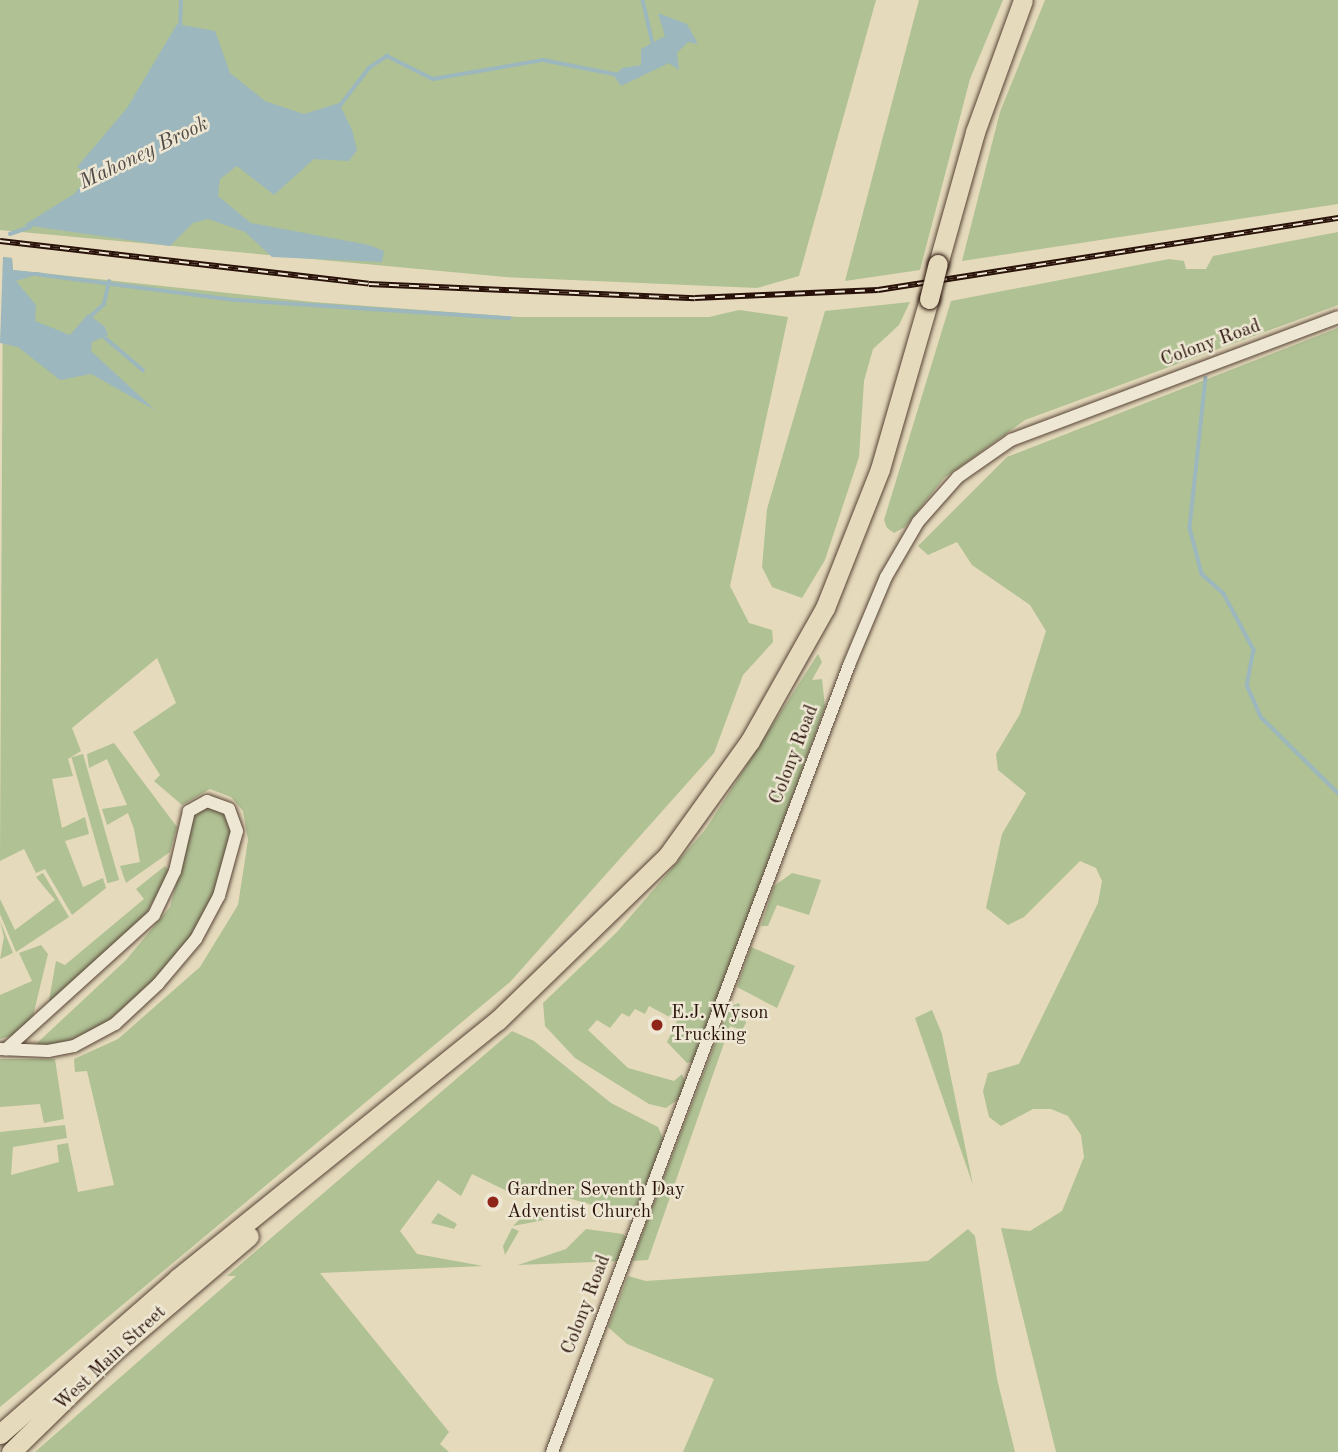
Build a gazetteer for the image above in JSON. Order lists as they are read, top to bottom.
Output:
{
  "streets": {
    "highway": ["West Main Street"],
    "street": ["Colony Road"]
  },
  "water": ["Mahoney Brook"],
  "places": ["E.J. Wyson Trucking", "Gardner Seventh Day Adventist Church"]
}
